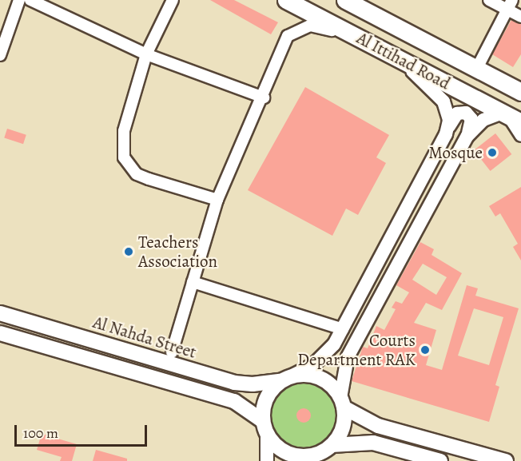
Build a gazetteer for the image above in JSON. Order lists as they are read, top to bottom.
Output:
{
  "streets": {
    "main road": ["Al Ittihad Road", "Al Nahda Street"]
  },
  "places": ["Mosque", "Teachers Association", "Courts Department RAK"],
  "scale_bar": "100 m"
}
